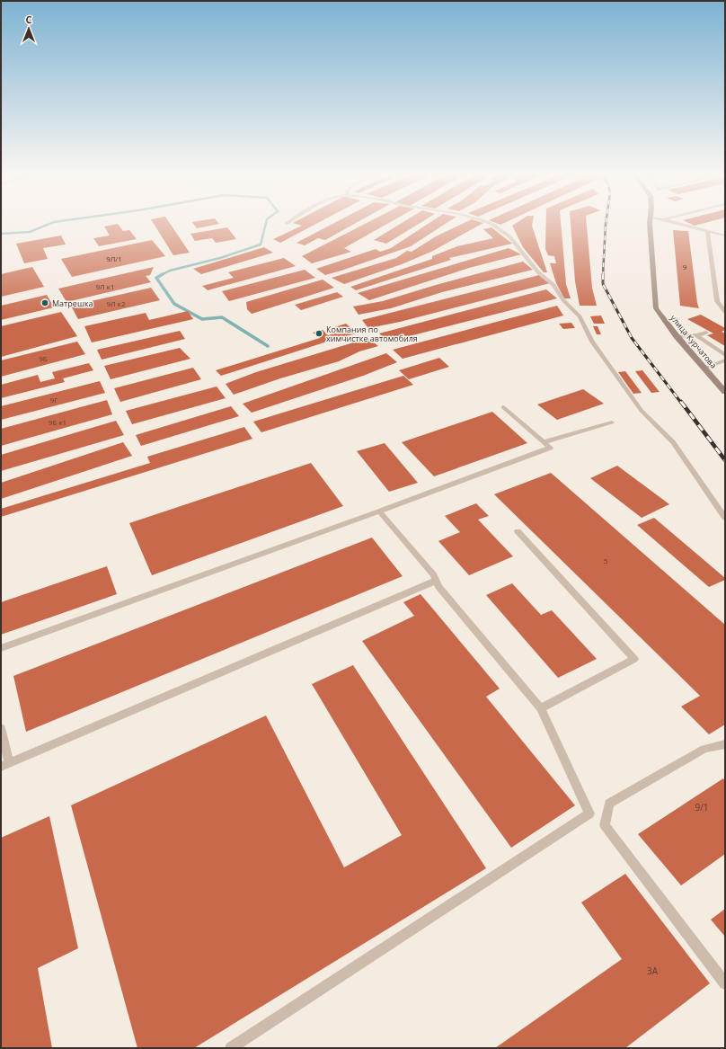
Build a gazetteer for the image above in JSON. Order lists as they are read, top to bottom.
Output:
{
  "streets": {
    "main road": ["улица Курчатова"]
  },
  "places": ["Матрешка", "Компания по химчистке автомобиля"],
  "house_numbers": [
    "9Л/1",
    "9",
    "9Л к1",
    "9Л к2",
    "9Б",
    "9Г",
    "9Б к1",
    "5",
    "9/1",
    "3А"
  ],
  "north": "top"
}
